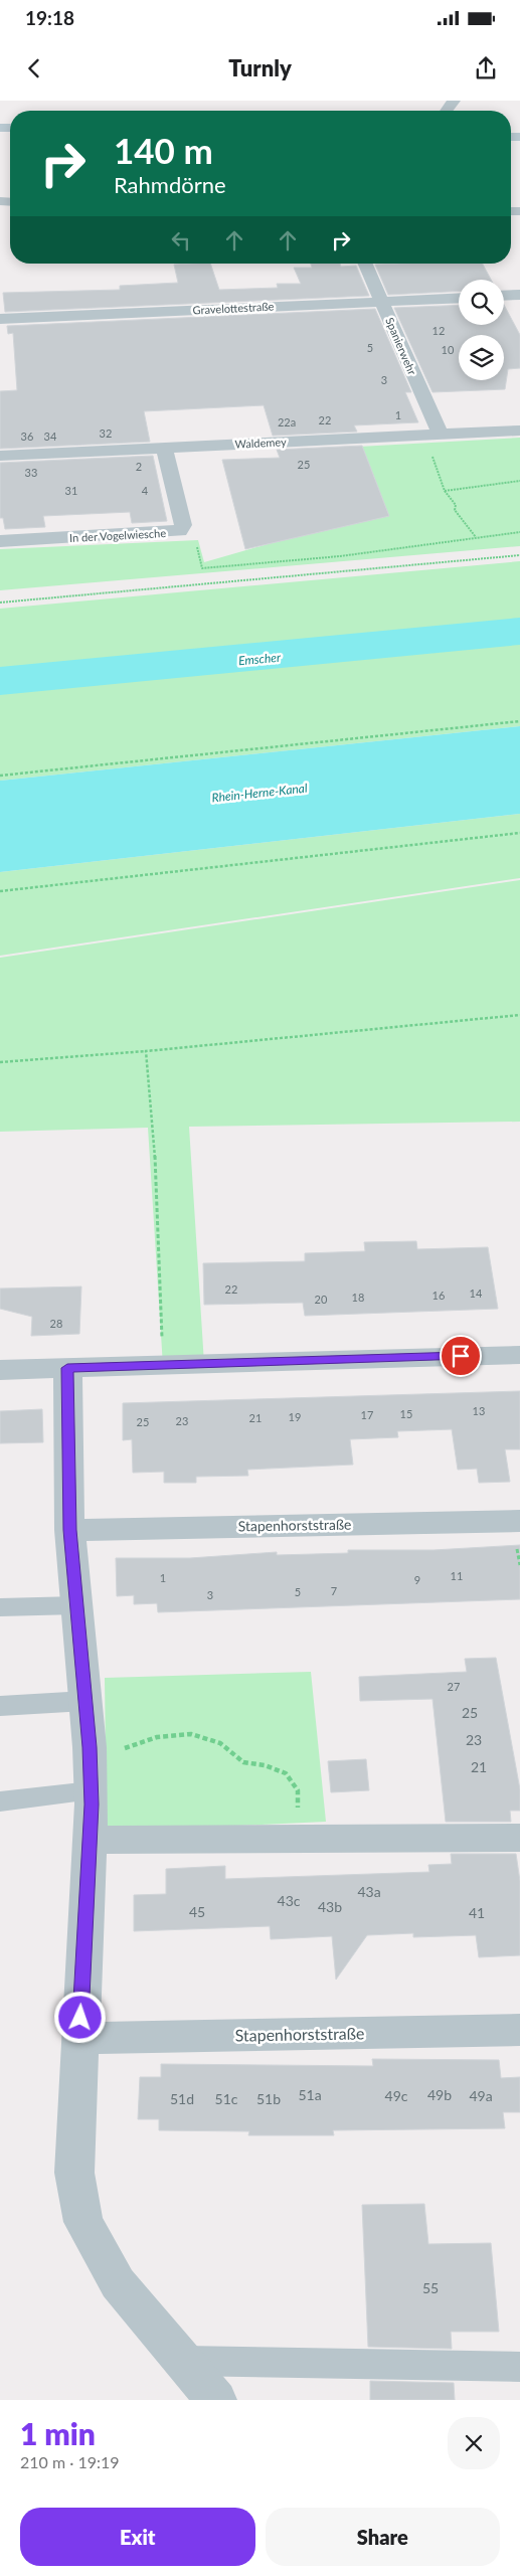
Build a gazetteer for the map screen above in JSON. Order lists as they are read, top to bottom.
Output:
{
  "streets": {
    "street": [
      "Gravelottestraße",
      "Spanierwehr",
      "Waldemey",
      "In der Vogelwiesche",
      "Stapenhorststraße"
    ]
  },
  "crossings": [
    ["Gravelottestraße", "Spanierwehr"],
    ["Spanierwehr", "Waldemey"],
    ["Waldemey", "In der Vogelwiesche"]
  ],
  "water": ["Emscher", "Rhein-Herne-Kanal"],
  "house_numbers": [
    "12",
    "5",
    "10",
    "3",
    "1",
    "22",
    "22a",
    "32",
    "36",
    "34",
    "25",
    "2",
    "33",
    "31",
    "4",
    "22",
    "14",
    "16",
    "18",
    "20",
    "28",
    "13",
    "15",
    "17",
    "19",
    "21",
    "23",
    "25",
    "11",
    "1",
    "9",
    "7",
    "5",
    "3",
    "27",
    "25",
    "23",
    "21",
    "43a",
    "43c",
    "43b",
    "45",
    "41",
    "51a",
    "49b",
    "49c",
    "49a",
    "51d",
    "51c",
    "51b",
    "55"
  ],
  "page": {
    "status": "19:18",
    "header": "Turnly",
    "turn": ["140 m", "Rahmdörne"],
    "heading": ["1 min", "210 m · 19:19"],
    "buttons": ["Exit", "Share"]
  }
}
